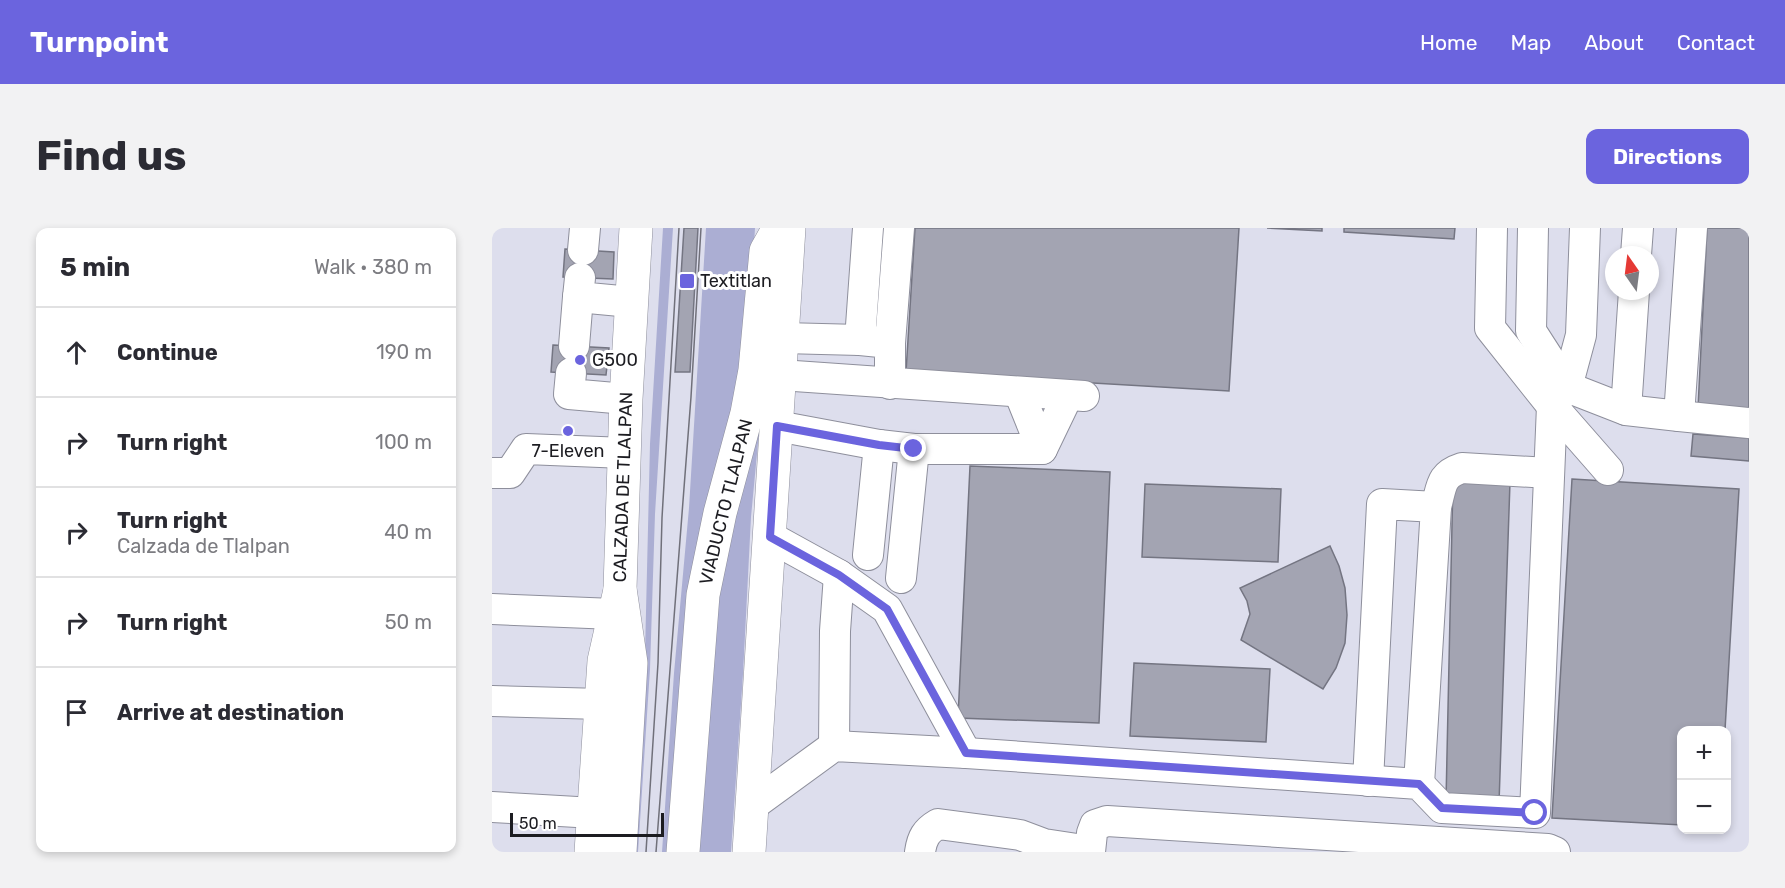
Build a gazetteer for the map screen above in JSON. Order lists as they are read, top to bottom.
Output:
{
  "streets": {
    "main road": ["CALZADA DE TLALPAN", "VIADUCTO TLALPAN"]
  },
  "places": {
    "transit": ["Textitlan"],
    "other": ["G500", "7-Eleven"]
  },
  "scale_bar": "50 m",
  "north": "top",
  "page": {
    "header": "Turnpoint",
    "nav": [
      "Home",
      "Map",
      "About",
      "Contact"
    ],
    "buttons": "Directions",
    "title": "Find us",
    "heading": ["5 min", "Walk · 380 m"],
    "list": [
      ["Continue", "190 m"],
      ["Turn right", "100 m"],
      ["Turn right", "Calzada de Tlalpan", "40 m"],
      ["Turn right", "50 m"],
      "Arrive at destination"
    ],
    "map_buttons": ["+", "−"],
    "scale": "50 m"
  }
}
